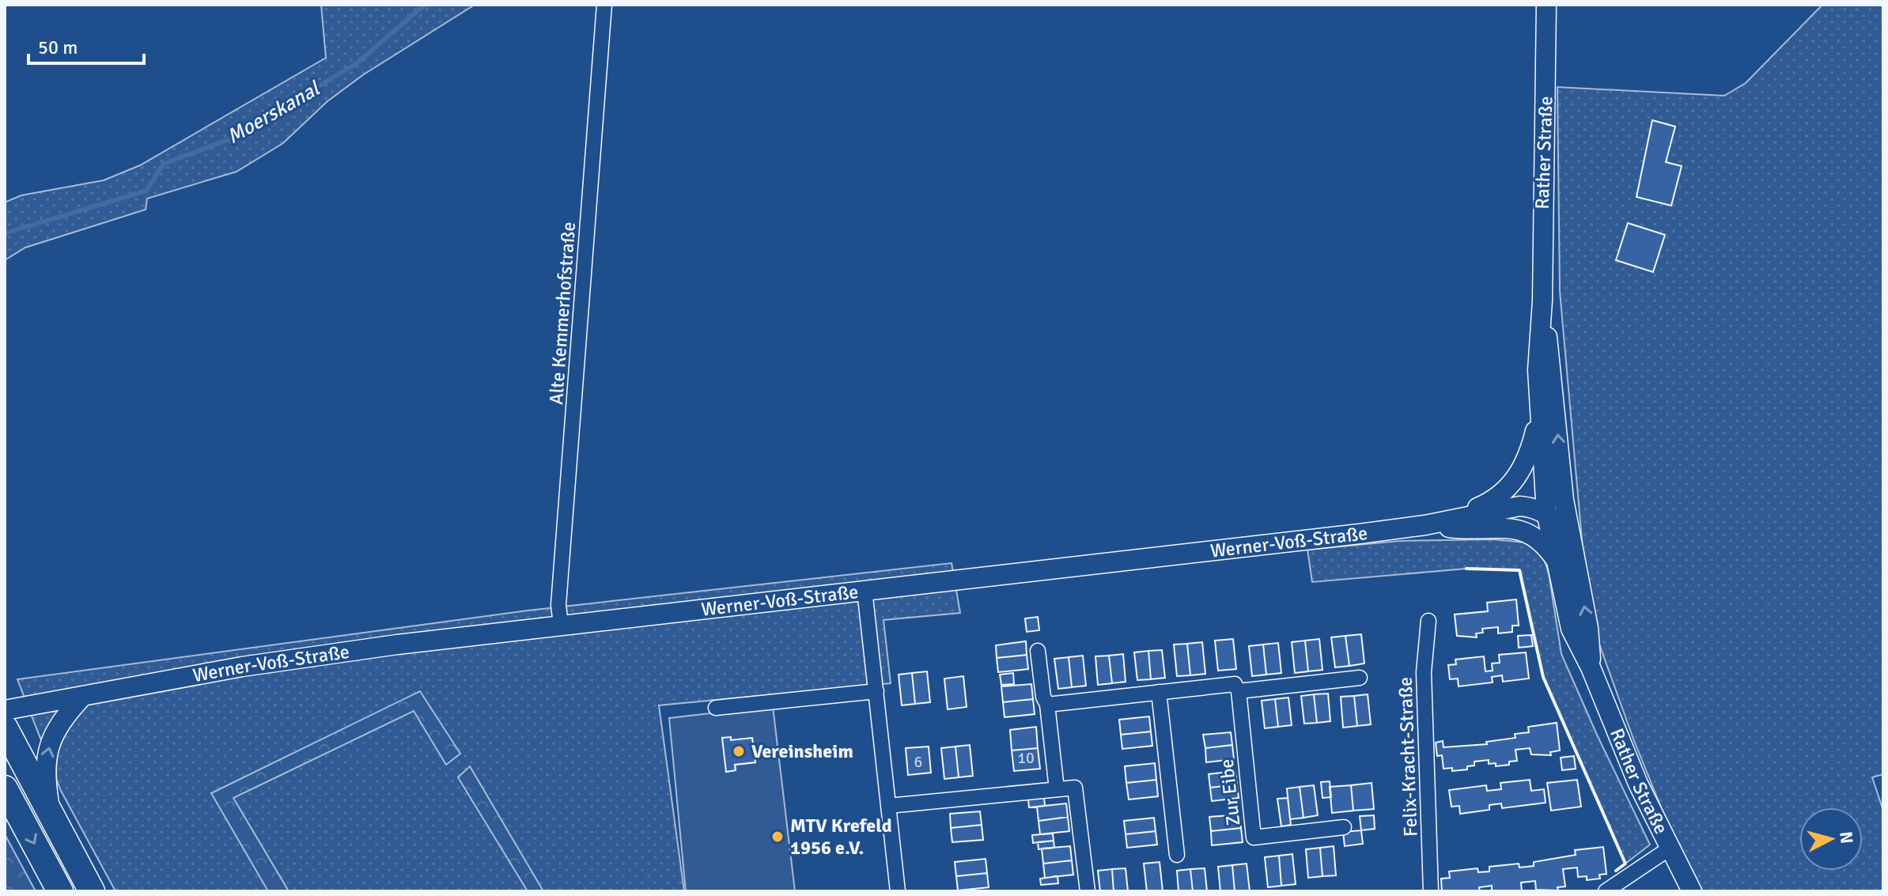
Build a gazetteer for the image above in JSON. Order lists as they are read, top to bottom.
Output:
{
  "streets": {
    "main road": ["Rather Straße", "Werner-Voß-Straße"],
    "street": ["Alte Kemmerhofstraße", "Felix-Kracht-Straße", "Zur Eibe"]
  },
  "crossings": [
    ["Rather Straße", "Werner-Voß-Straße"],
    ["Alte Kemmerhofstraße", "Werner-Voß-Straße"]
  ],
  "water": ["Moerskanal"],
  "places": ["Vereinsheim", "MTV Krefeld 1956 e.V."],
  "house_numbers": ["10", "6"],
  "scale_bar": "50 m",
  "north": "right"
}
